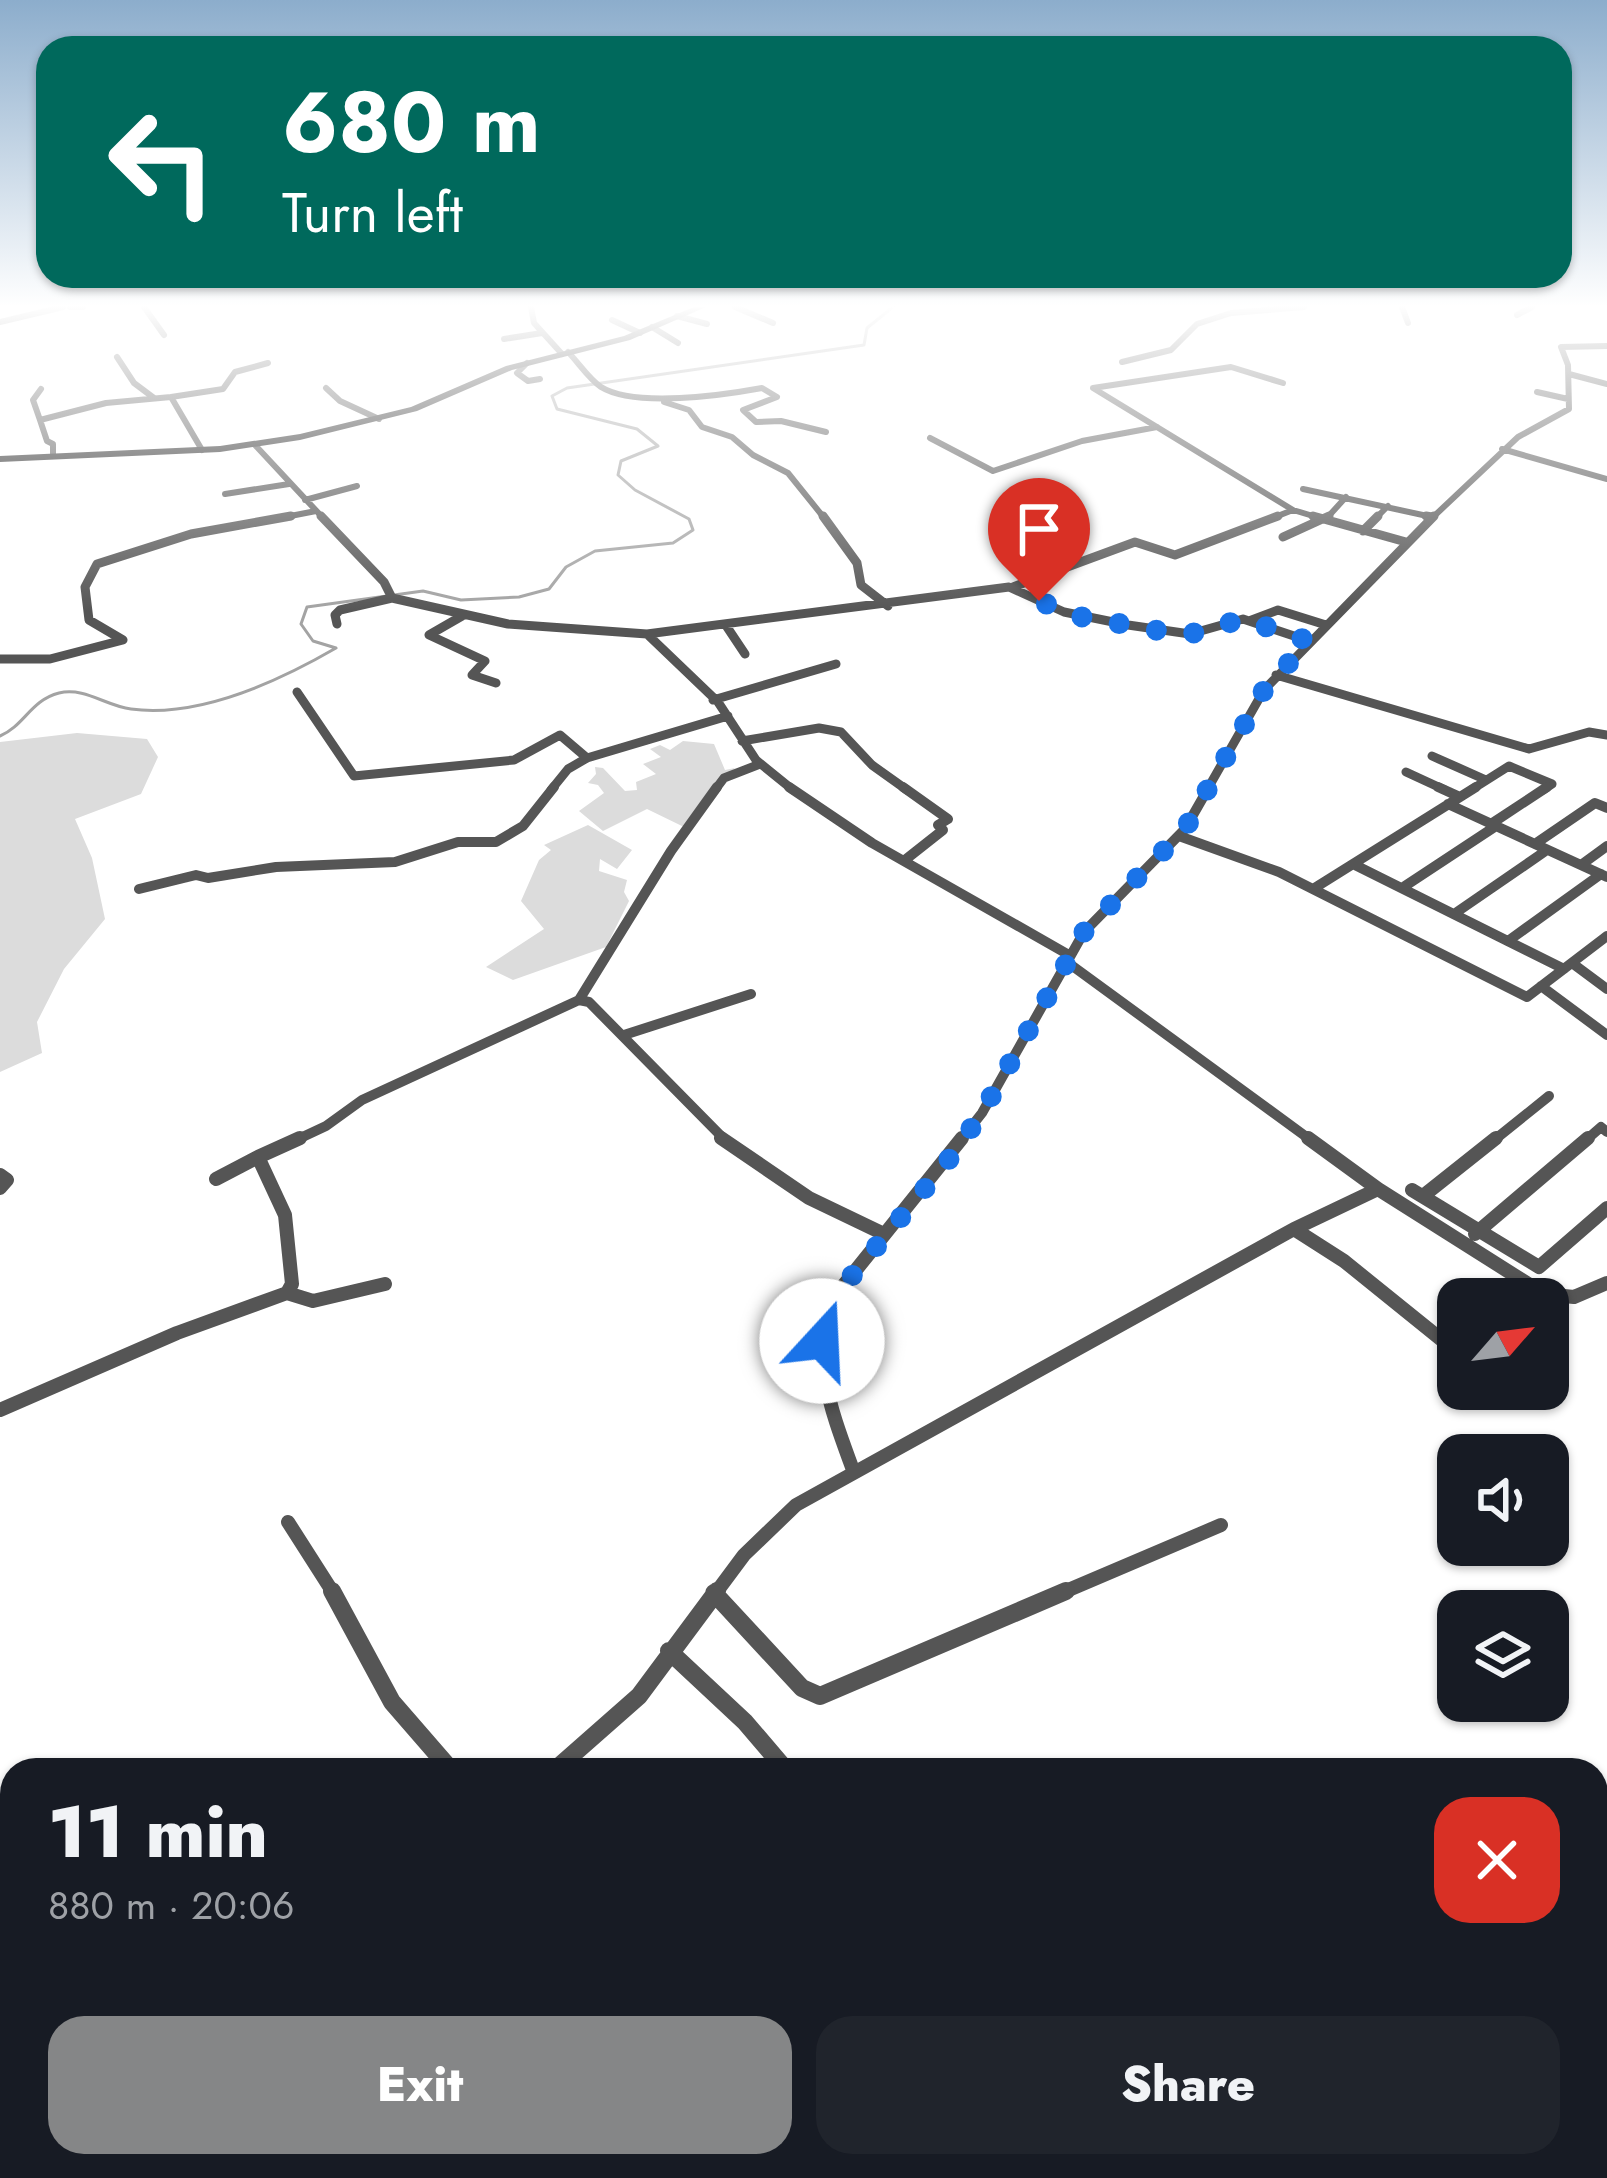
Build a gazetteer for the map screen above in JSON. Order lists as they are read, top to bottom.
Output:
{
  "north": "top right",
  "page": {
    "turn": ["680 m", "Turn left"],
    "heading": ["11 min", "880 m · 20:06"],
    "buttons": ["Exit", "Share"]
  }
}
